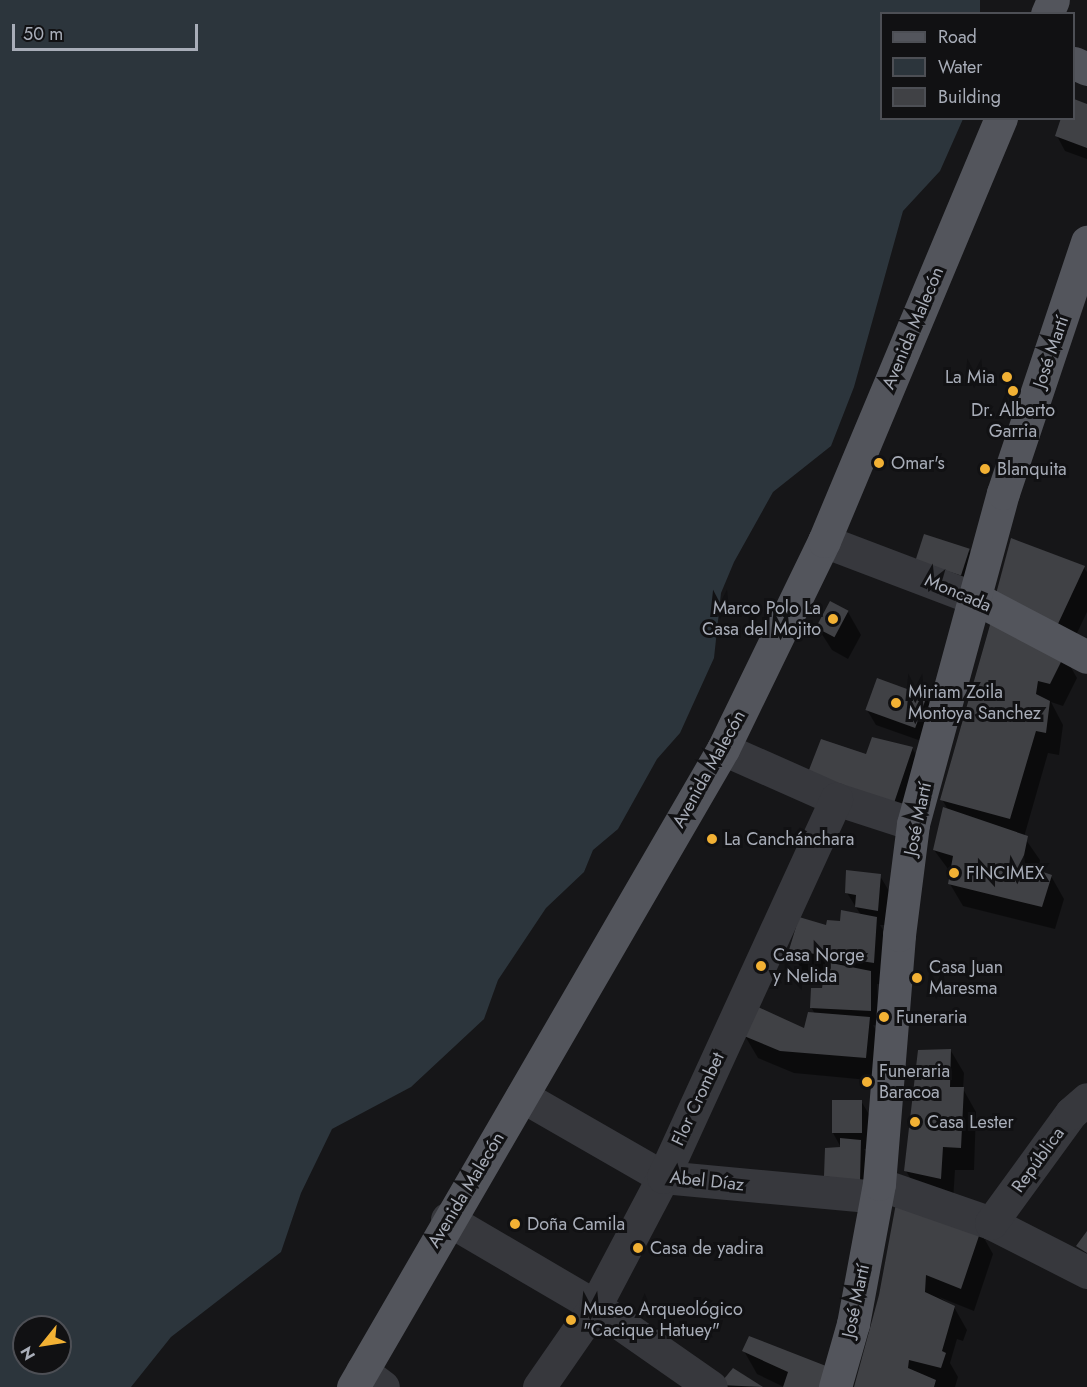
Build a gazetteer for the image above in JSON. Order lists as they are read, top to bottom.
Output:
{
  "streets": {
    "main road": ["Avenida Malecón", "José Martí", "Moncada"],
    "street": ["Flor Crombet", "República", "Abel Díaz"]
  },
  "crossings": [
    ["Avenida Malecón", "Moncada"],
    ["Avenida Malecón", "Abel Díaz"],
    ["José Martí", "Moncada"],
    ["José Martí", "Abel Díaz"],
    ["Flor Crombet", "Abel Díaz"],
    ["República", "Abel Díaz"]
  ],
  "places": [
    "La Mia",
    "Dr. Alberto Garria",
    "Omar's",
    "Blanquita",
    "Marco Polo La Casa del Mojito",
    "Miriam Zoila Montoya Sanchez",
    "La Canchánchara",
    "FINCIMEX",
    "Casa Norge y Nelida",
    "Casa Juan Maresma",
    "Funeraria",
    "Funeraria Baracoa",
    "Casa Lester",
    "Doña Camila",
    "Casa de yadira",
    "Museo Arqueológico \"Cacique Hatuey\""
  ],
  "legend": ["Road", "Water", "Building"],
  "scale_bar": "50 m",
  "north": "bottom left"
}
